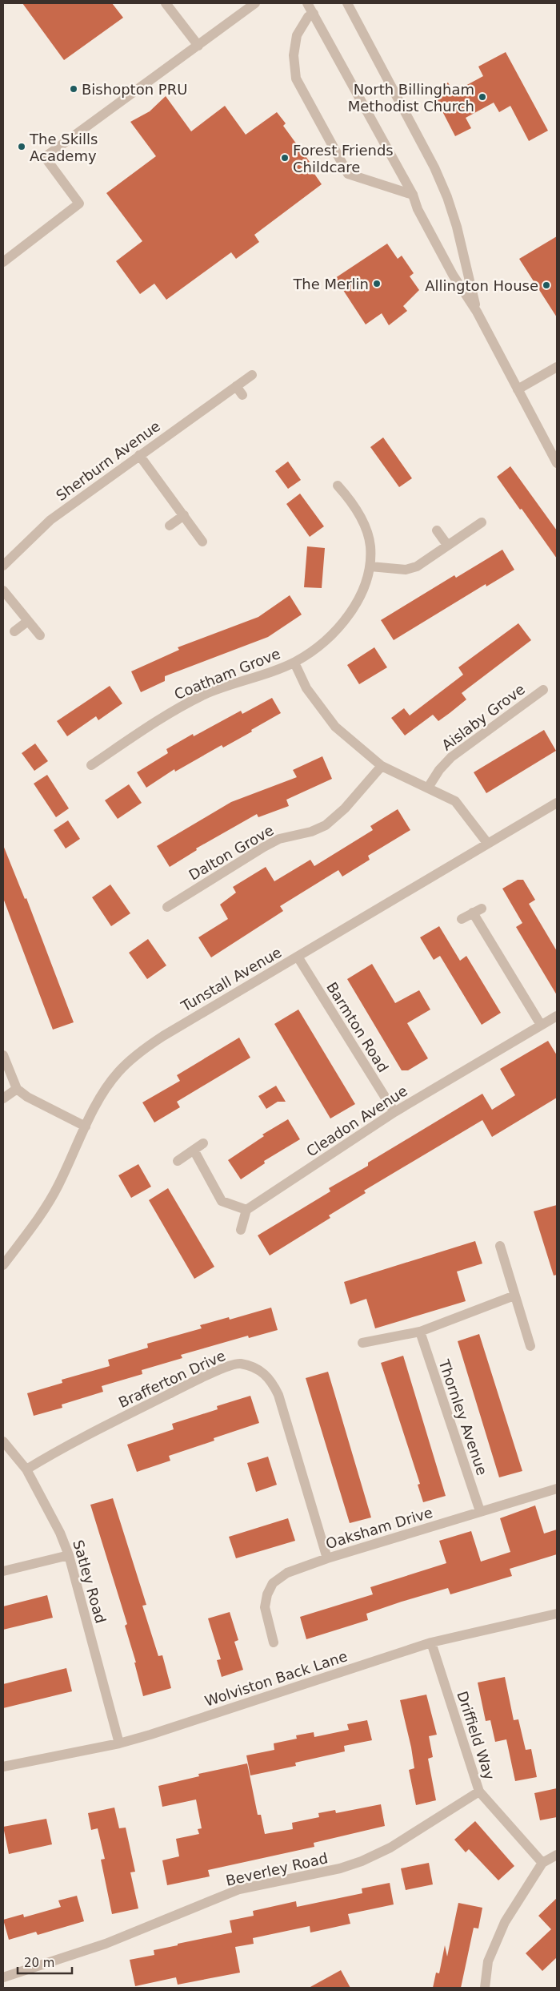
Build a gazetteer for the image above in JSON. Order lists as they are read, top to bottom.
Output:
{
  "streets": {
    "street": [
      "Sherburn Avenue",
      "Coatham Grove",
      "Aislaby Grove",
      "Dalton Grove",
      "Tunstall Avenue",
      "Barmton Road",
      "Cleadon Avenue",
      "Brafferton Drive",
      "Thornley Avenue",
      "Oaksham Drive",
      "Satley Road",
      "Wolviston Back Lane",
      "Driffield Way",
      "Beverley Road"
    ]
  },
  "crossings": [
    ["Tunstall Avenue", "Barmton Road"],
    ["Barmton Road", "Cleadon Avenue"],
    ["Brafferton Drive", "Oaksham Drive"],
    ["Brafferton Drive", "Satley Road"],
    ["Thornley Avenue", "Oaksham Drive"],
    ["Satley Road", "Wolviston Back Lane"],
    ["Wolviston Back Lane", "Driffield Way"],
    ["Driffield Way", "Beverley Road"]
  ],
  "places": [
    "Bishopton PRU",
    "North Billingham Methodist Church",
    "The Skills Academy",
    "Forest Friends Childcare",
    "The Merlin",
    "Allington House"
  ],
  "scale_bar": "20 m"
}
